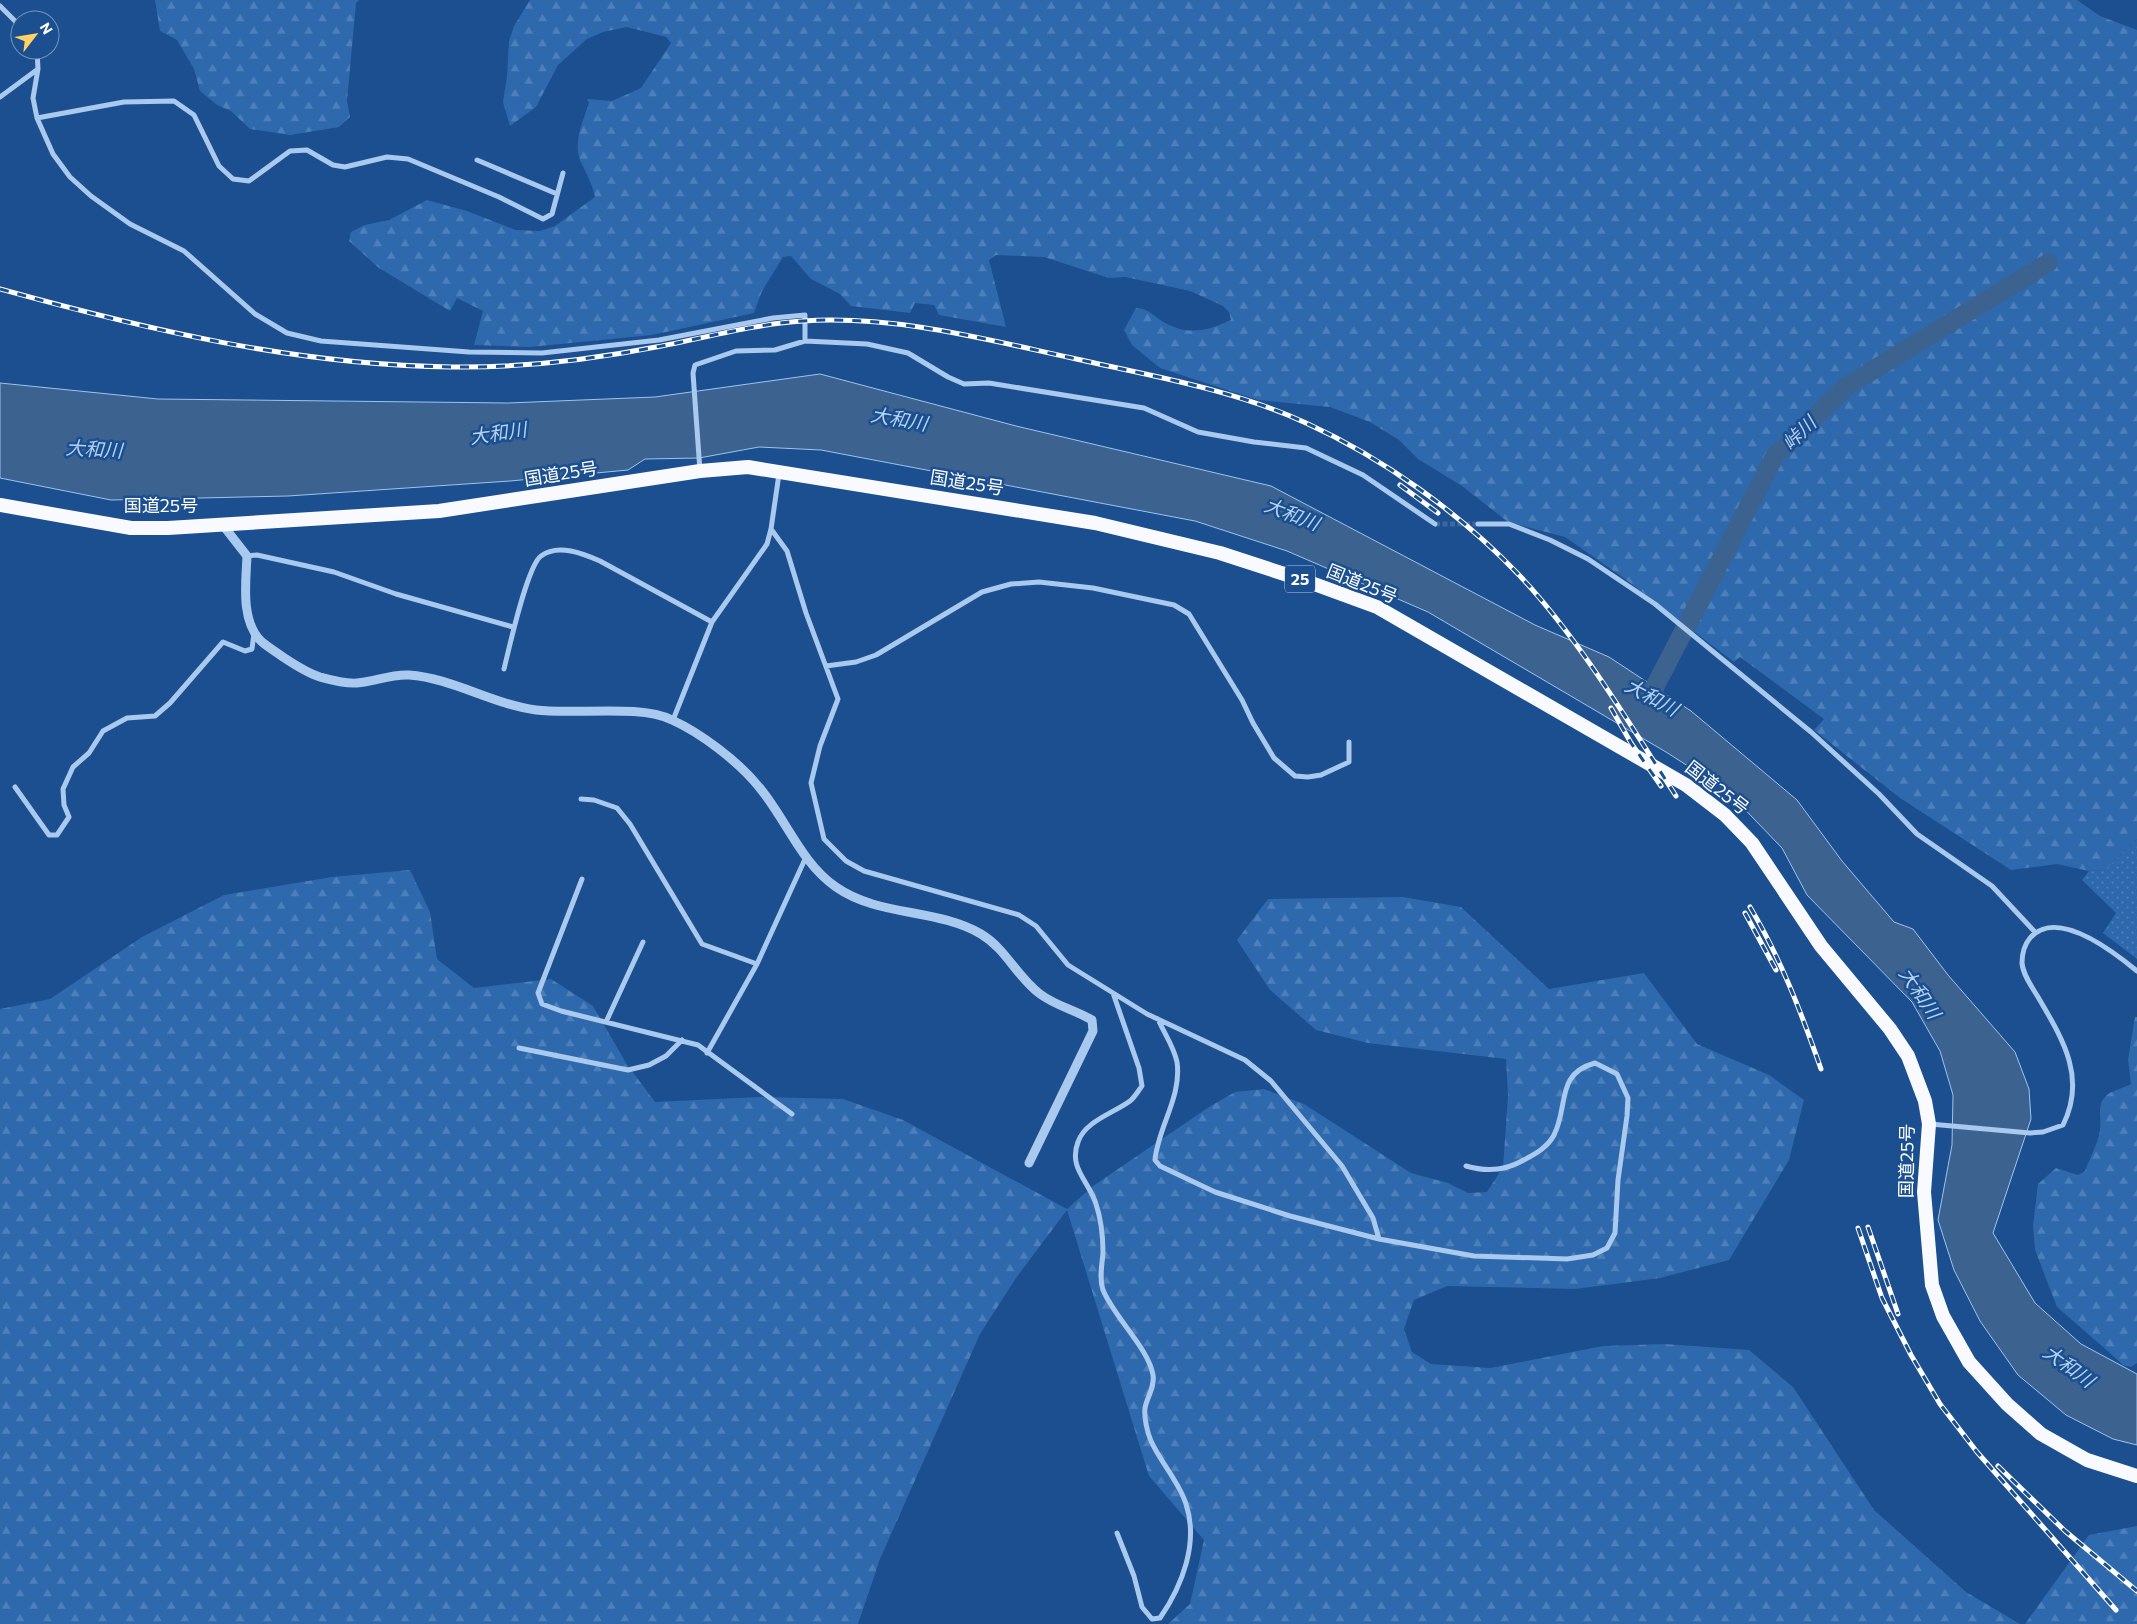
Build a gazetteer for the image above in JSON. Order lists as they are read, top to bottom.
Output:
{
  "streets": {
    "highway": ["国道25号", "25"]
  },
  "water": ["大和川", "峠川"],
  "north": "top right"
}
